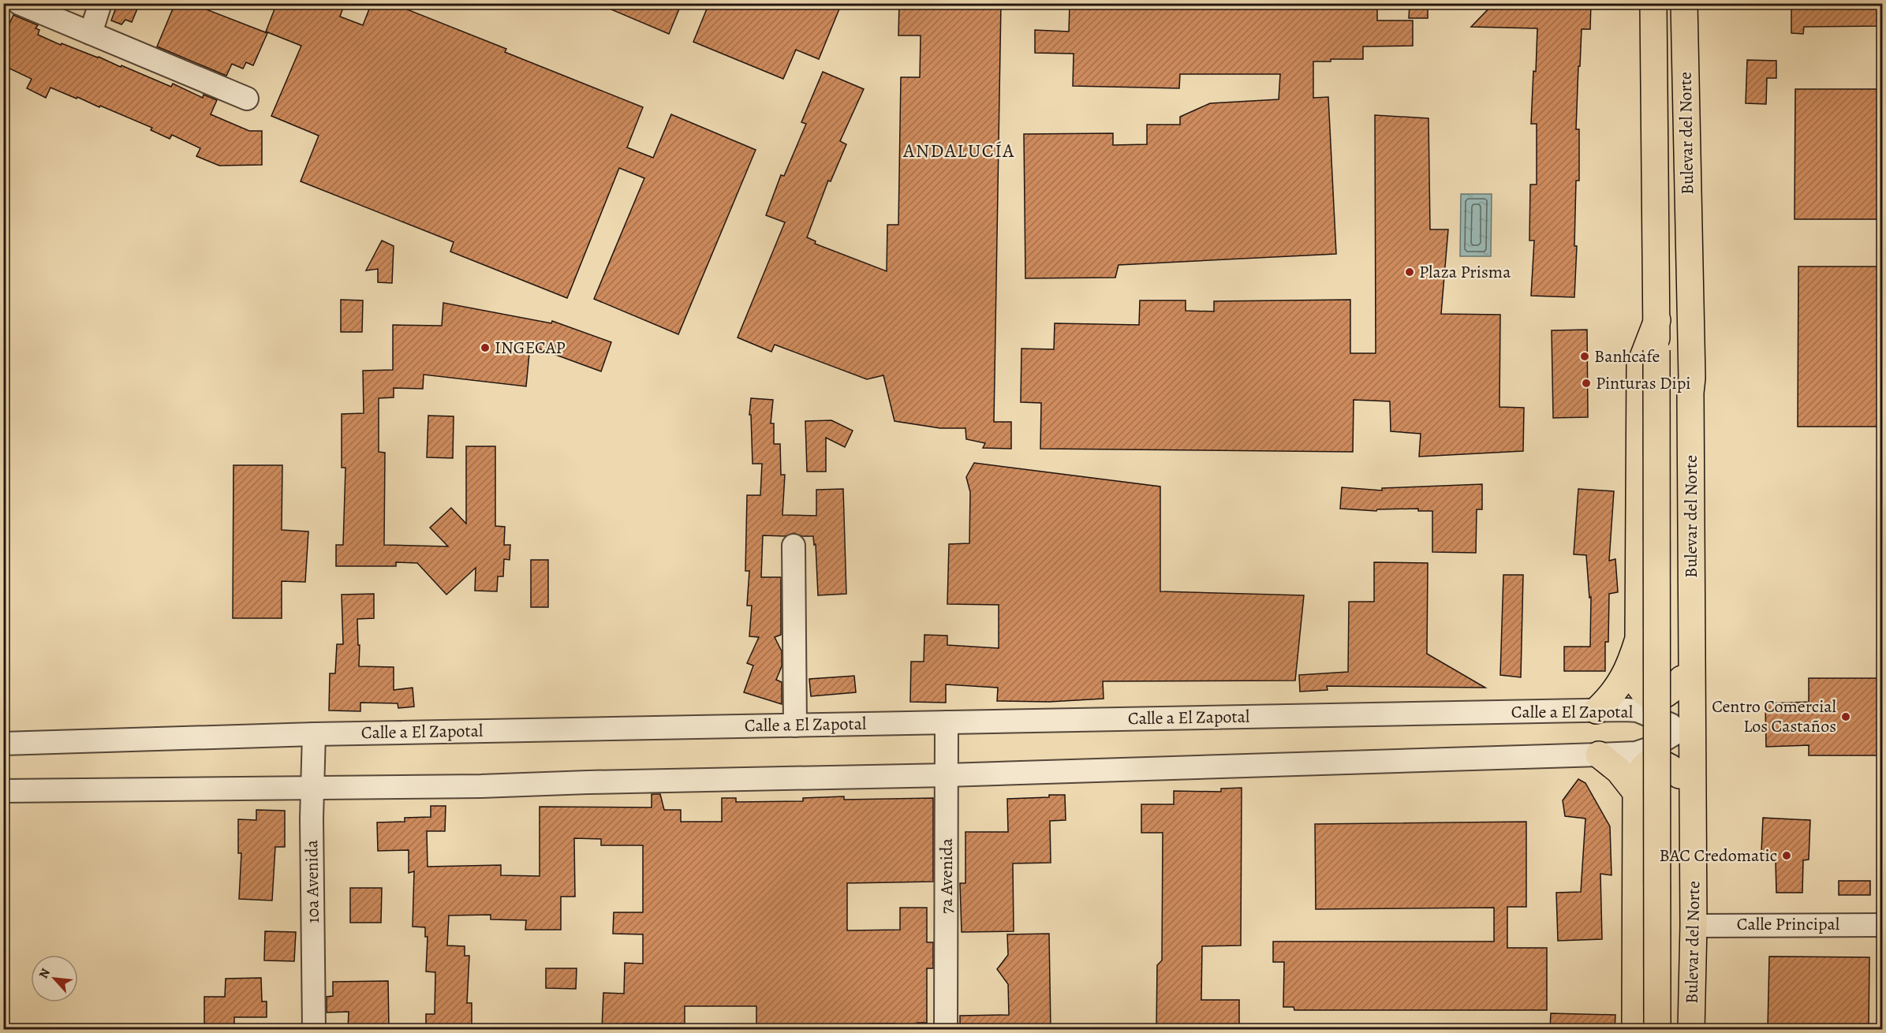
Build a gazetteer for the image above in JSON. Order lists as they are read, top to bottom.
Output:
{
  "streets": {
    "highway": ["Bulevar del Norte"],
    "street": [
      "Calle a El Zapotal",
      "7a Avenida",
      "10a Avenida",
      "Calle Principal"
    ]
  },
  "crossings": [
    ["Bulevar del Norte", "Calle Principal"],
    ["Calle a El Zapotal", "7a Avenida"],
    ["Calle a El Zapotal", "10a Avenida"]
  ],
  "districts": ["ANDALUCÍA"],
  "places": [
    "Plaza Prisma",
    "INGECAP",
    "Banhcafe",
    "Pinturas Dipi",
    "Centro Comercial Los Castaños",
    "BAC Credomatic"
  ],
  "north": "top left"
}
